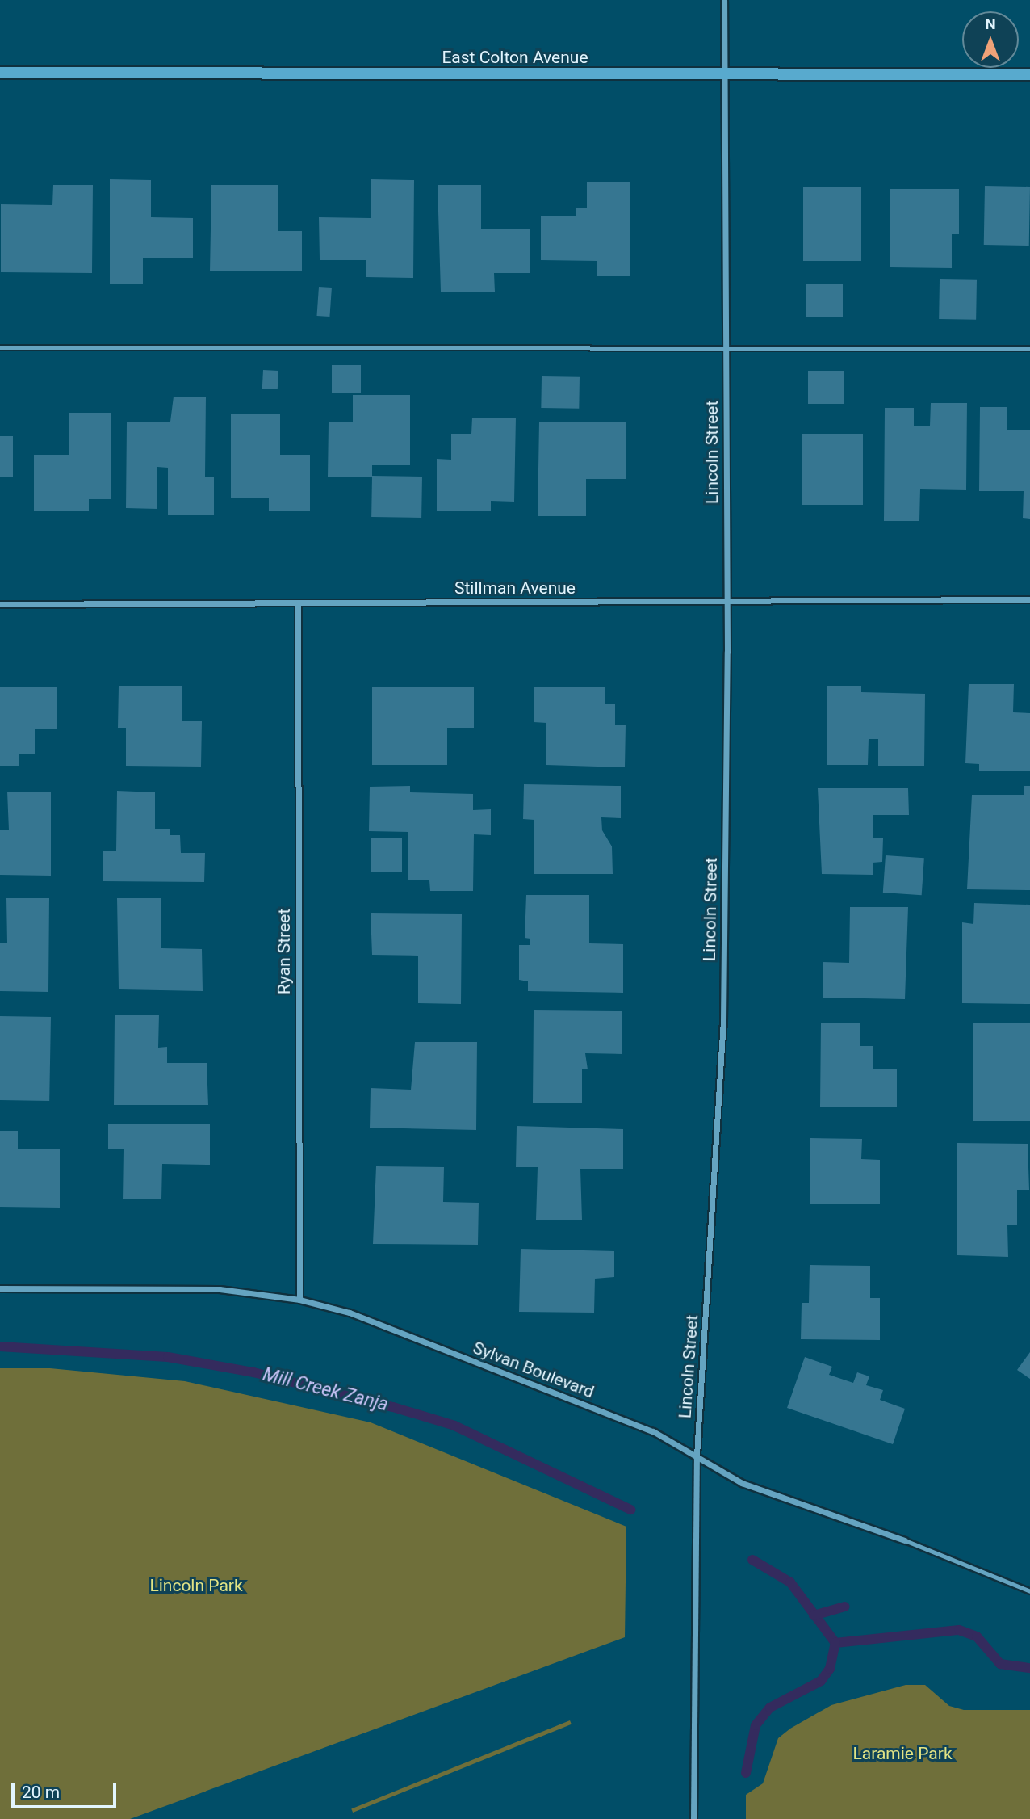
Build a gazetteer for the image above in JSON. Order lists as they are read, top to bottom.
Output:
{
  "streets": {
    "street": [
      "East Colton Avenue",
      "Lincoln Street",
      "Stillman Avenue",
      "Ryan Street",
      "Sylvan Boulevard"
    ]
  },
  "crossings": [
    ["East Colton Avenue", "Lincoln Street"],
    ["Lincoln Street", "Stillman Avenue"],
    ["Lincoln Street", "Sylvan Boulevard"],
    ["Stillman Avenue", "Ryan Street"],
    ["Ryan Street", "Sylvan Boulevard"]
  ],
  "water": ["Mill Creek Zanja"],
  "parks": ["Lincoln Park", "Laramie Park"],
  "scale_bar": "20 m",
  "north": "top"
}
